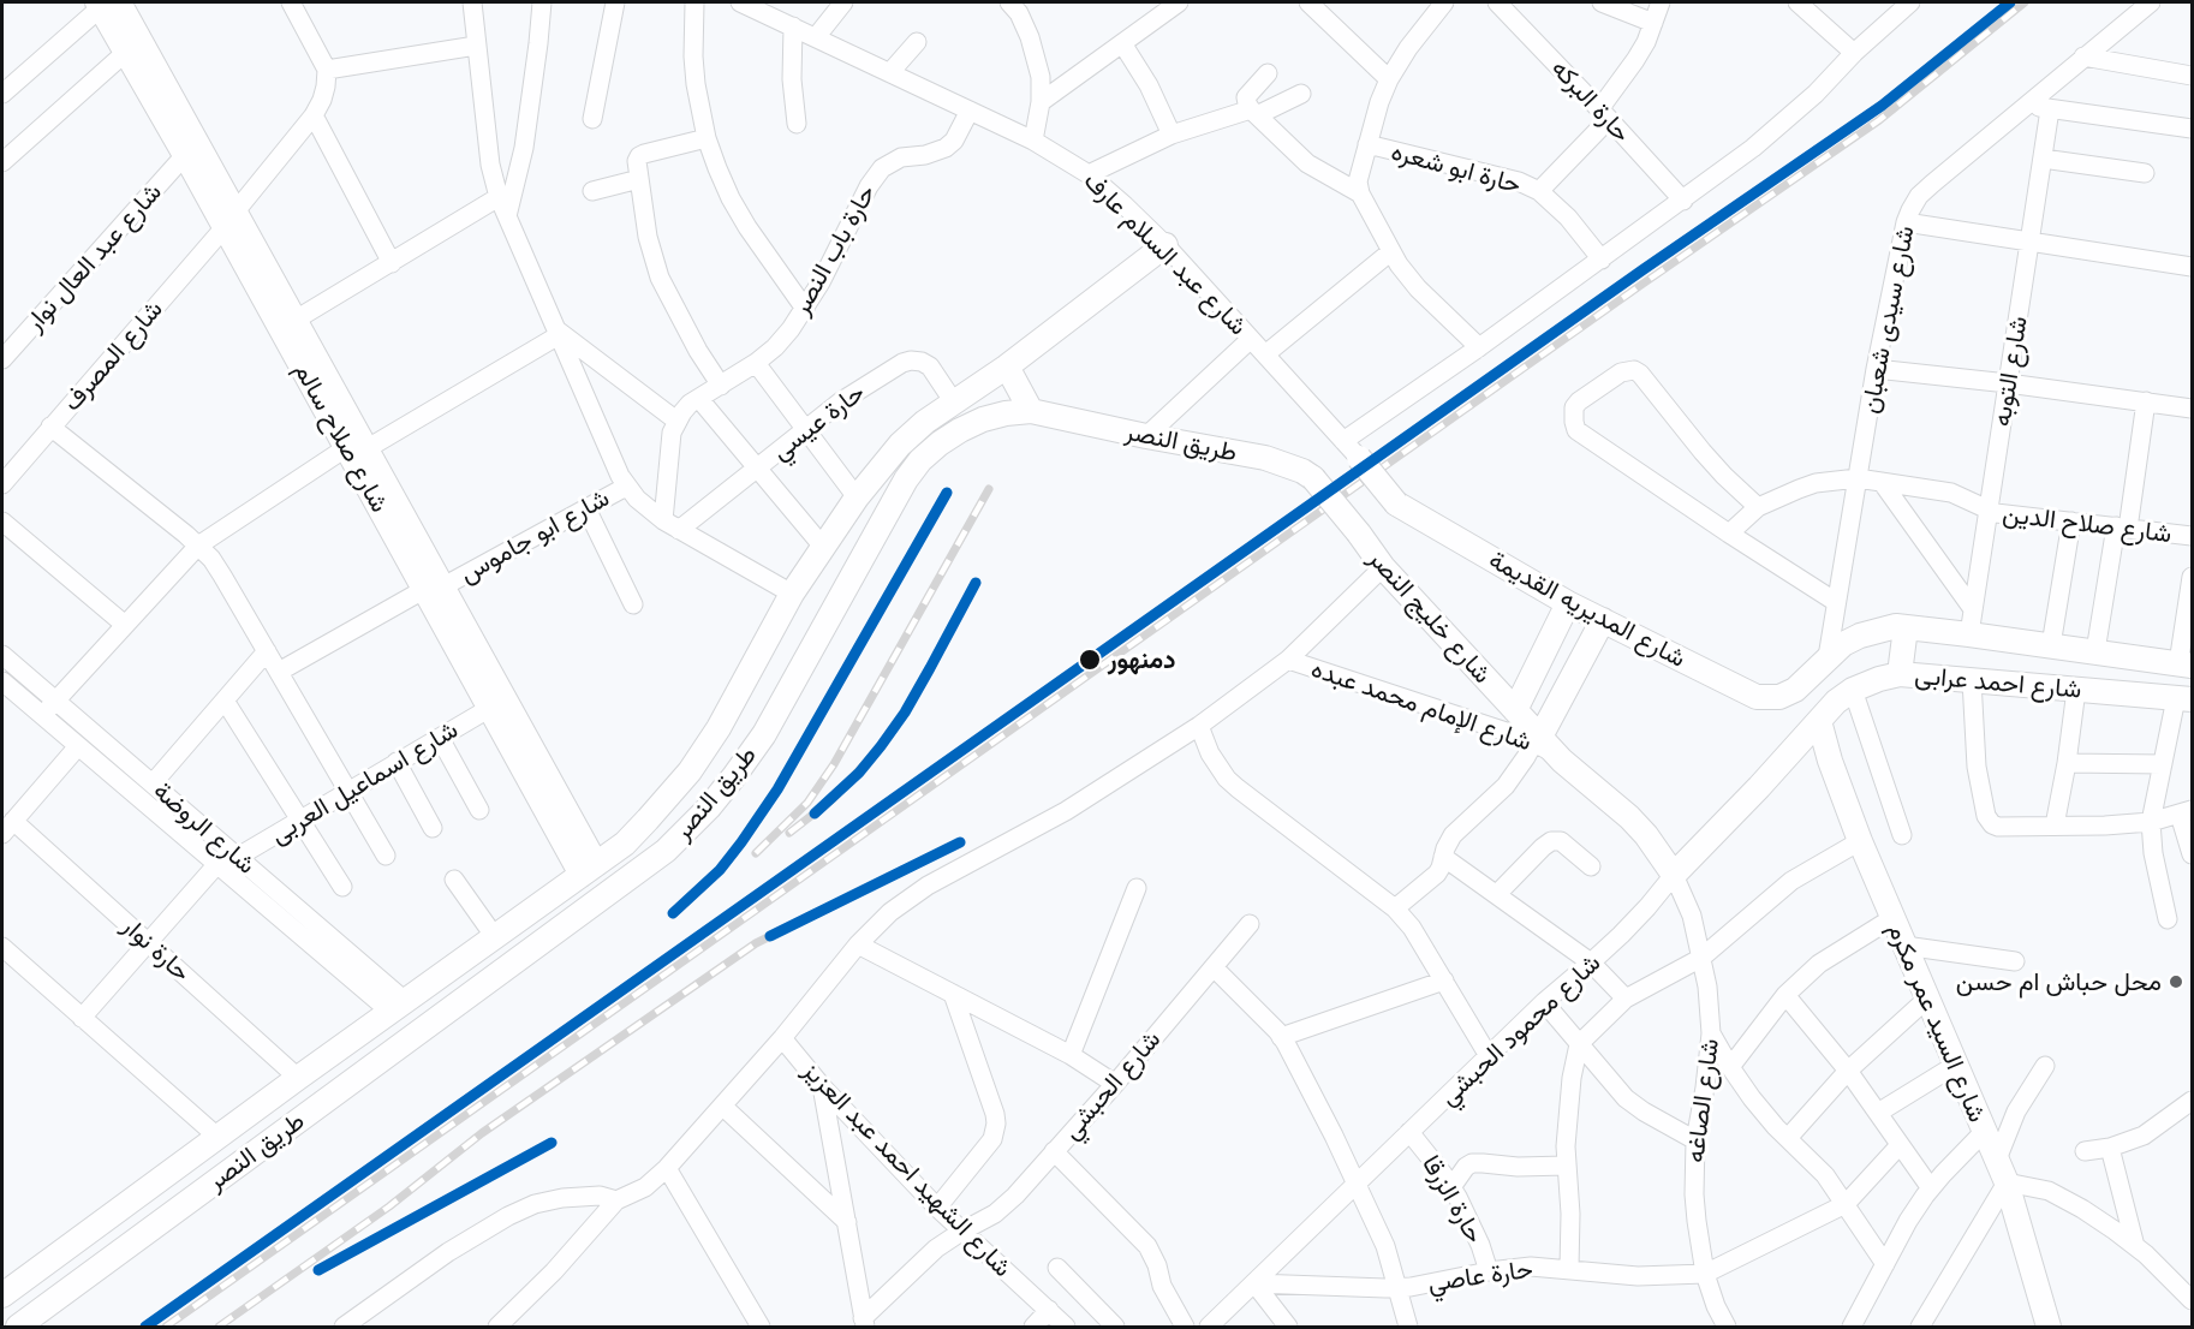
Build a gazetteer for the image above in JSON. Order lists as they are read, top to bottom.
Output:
{
  "streets": {
    "main road": [
      "شارع صلاح سالم",
      "طريق النصر",
      "شارع المديريه القديمة",
      "شارع خليج النصر",
      "شارع احمد عرابى",
      "شارع الإمام محمد عبده",
      "شارع السيد عمر مكرم",
      "شارع محمود الحبشي"
    ],
    "street": [
      "حارة البركه",
      "حارة ابو شعره",
      "حارة باب النصر",
      "شارع عبد السلام عارف",
      "شارع عبد العال نوار",
      "شارع سيدى شعبان",
      "شارع المصرف",
      "شارع التوبه",
      "حارة عيسي",
      "شارع صلاح الدين",
      "شارع ابو جاموس",
      "شارع اسماعيل العربى",
      "شارع الروضة",
      "حارة نوار",
      "شارع الحبشي",
      "شارع الصاغه",
      "شارع الشهيد احمد عبد العزيز",
      "حارة الزرقا",
      "حارة عاصي"
    ]
  },
  "crossings": [
    ["حارة باب النصر", "شارع عبد السلام عارف"],
    ["شارع عبد السلام عارف", "طريق النصر"],
    ["شارع عبد السلام عارف", "شارع المديريه القديمة"],
    ["شارع عبد العال نوار", "شارع صلاح سالم"],
    ["شارع سيدى شعبان", "شارع صلاح الدين"],
    ["شارع سيدى شعبان", "شارع المديريه القديمة"],
    ["شارع سيدى شعبان", "شارع احمد عرابى"],
    ["شارع المصرف", "شارع صلاح سالم"],
    ["شارع التوبه", "شارع صلاح الدين"],
    ["شارع التوبه", "شارع احمد عرابى"],
    ["حارة عيسي", "طريق النصر"],
    ["شارع صلاح سالم", "طريق النصر"],
    ["شارع صلاح سالم", "شارع ابو جاموس"],
    ["شارع صلاح سالم", "شارع اسماعيل العربى"],
    ["طريق النصر", "شارع خليج النصر"],
    ["طريق النصر", "شارع الروضة"],
    ["طريق النصر", "حارة نوار"],
    ["شارع المديريه القديمة", "شارع احمد عرابى"],
    ["شارع خليج النصر", "شارع الإمام محمد عبده"],
    ["شارع احمد عرابى", "شارع السيد عمر مكرم"],
    ["شارع احمد عرابى", "شارع محمود الحبشي"],
    ["شارع الإمام محمد عبده", "شارع محمود الحبشي"],
    ["شارع الإمام محمد عبده", "شارع الصاغه"],
    ["شارع اسماعيل العربى", "شارع الروضة"],
    ["شارع السيد عمر مكرم", "شارع محمود الحبشي"],
    ["شارع محمود الحبشي", "شارع الصاغه"],
    ["شارع محمود الحبشي", "حارة الزرقا"],
    ["شارع محمود الحبشي", "حارة عاصي"],
    ["شارع الحبشي", "شارع الشهيد احمد عبد العزيز"],
    ["شارع الصاغه", "حارة عاصي"],
    ["حارة الزرقا", "حارة عاصي"]
  ],
  "places": ["دمنهور", "محل حباش ام حسن"]
}
